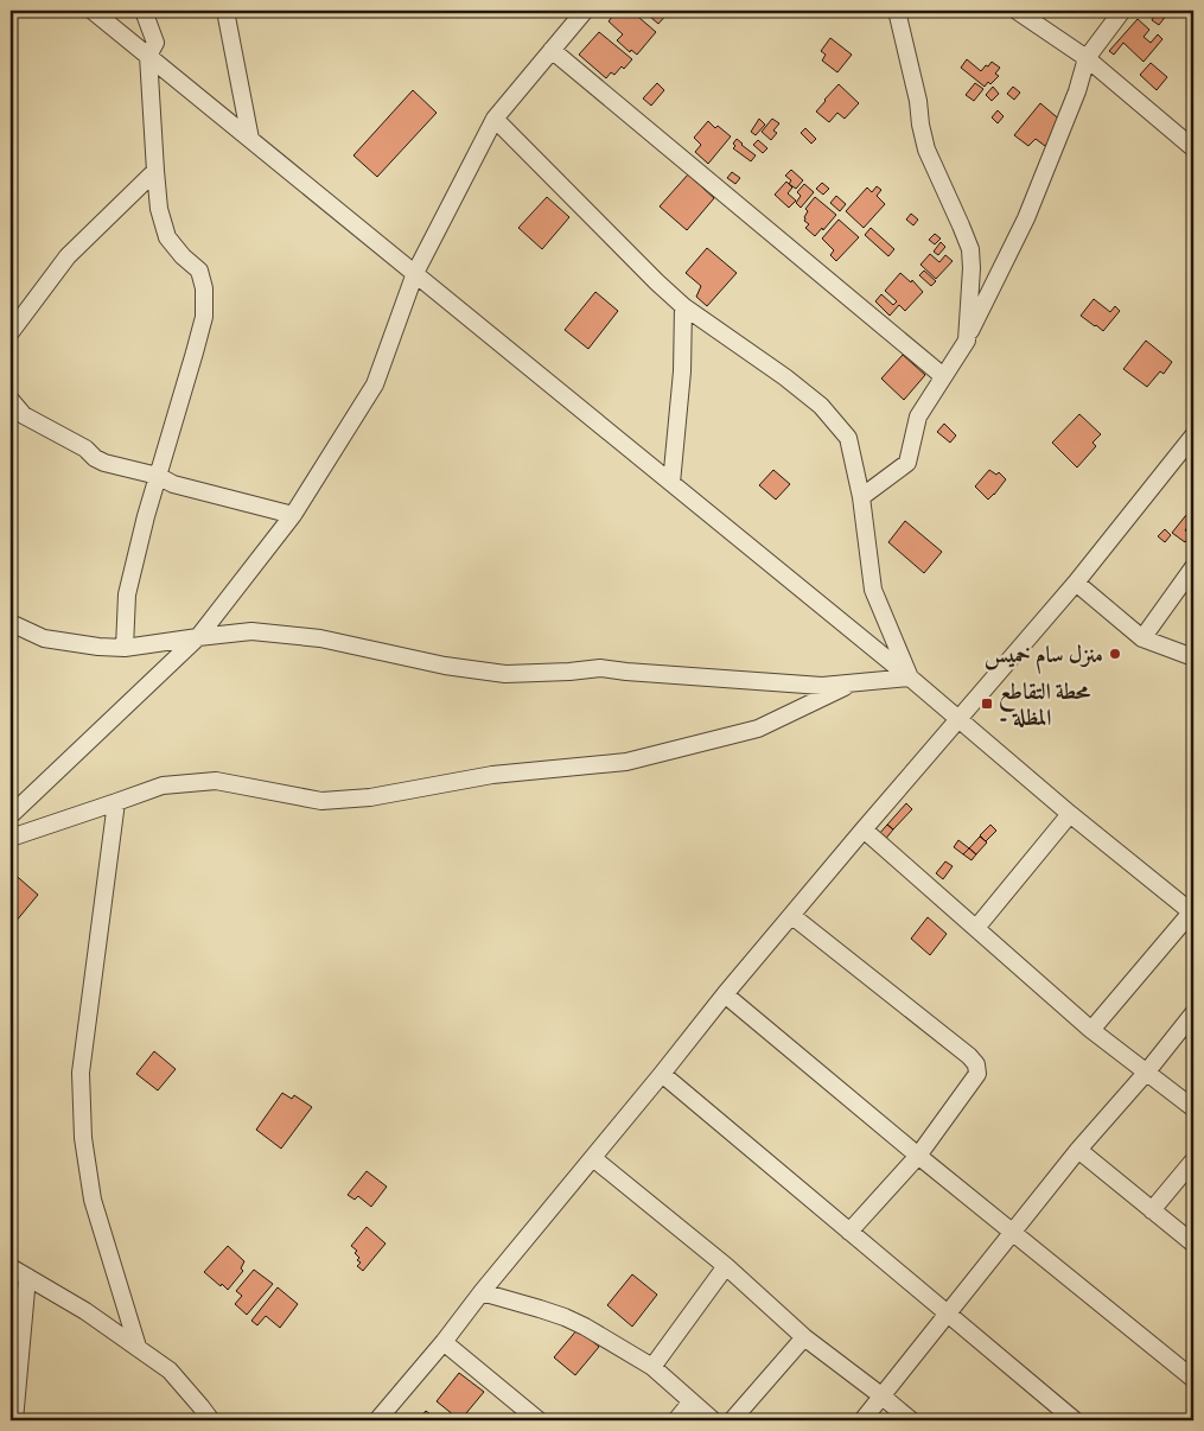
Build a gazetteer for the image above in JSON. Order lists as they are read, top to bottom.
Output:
{
  "places": {
    "other": ["منزل سام خميس"],
    "transit": ["محطة التقاطع - المظلة"]
  }
}
